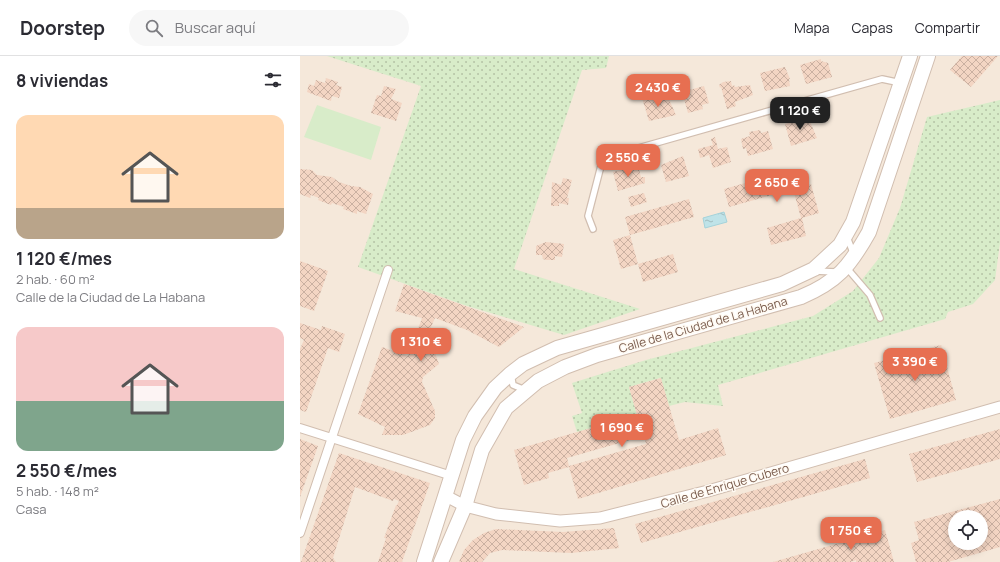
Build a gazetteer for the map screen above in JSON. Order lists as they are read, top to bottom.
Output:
{
  "streets": {
    "street": ["Calle de la Ciudad de La Habana", "Calle de Enrique Cubero"]
  },
  "crossings": [
    ["Calle de la Ciudad de La Habana", "Calle de Enrique Cubero"]
  ],
  "page": {
    "header": "Doorstep",
    "search": "Buscar aquí",
    "nav": ["Mapa", "Capas", "Compartir"],
    "heading": "8 viviendas",
    "price": [
      "2 430 €",
      "1 120 €",
      "2 550 €",
      "2 650 €",
      "1 310 €",
      "3 390 €",
      "1 690 €",
      "1 750 €"
    ],
    "list": [
      {
        "name": "1 120 €/mes",
        "note": "2 hab. · 60 m² · Calle de la Ciudad de La Habana"
      },
      {
        "name": "2 550 €/mes",
        "note": "5 hab. · 148 m² · Casa"
      }
    ]
  }
}
